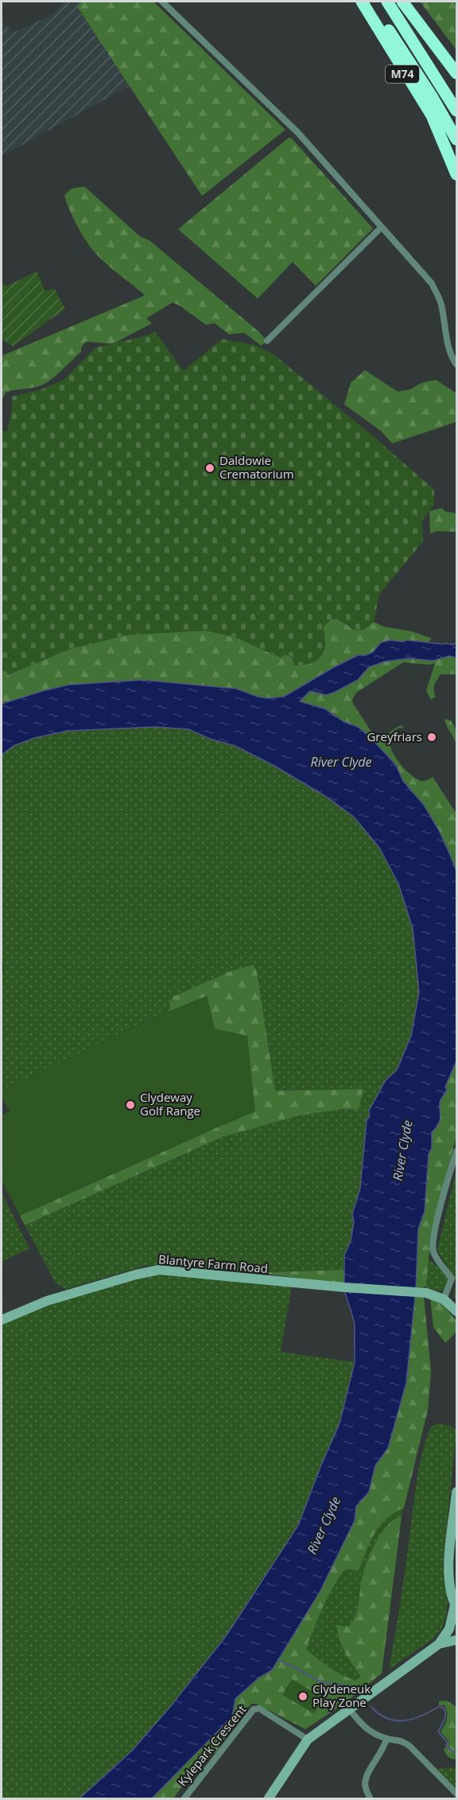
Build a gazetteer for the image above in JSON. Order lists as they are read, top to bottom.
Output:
{
  "streets": {
    "highway": ["M74"],
    "main road": ["Blantyre Farm Road"],
    "street": ["Kylepark Crescent"]
  },
  "water": ["River Clyde"],
  "places": [
    "Daldowie Crematorium",
    "Greyfriars",
    "Clydeway Golf Range",
    "Clydeneuk Play Zone"
  ]
}
